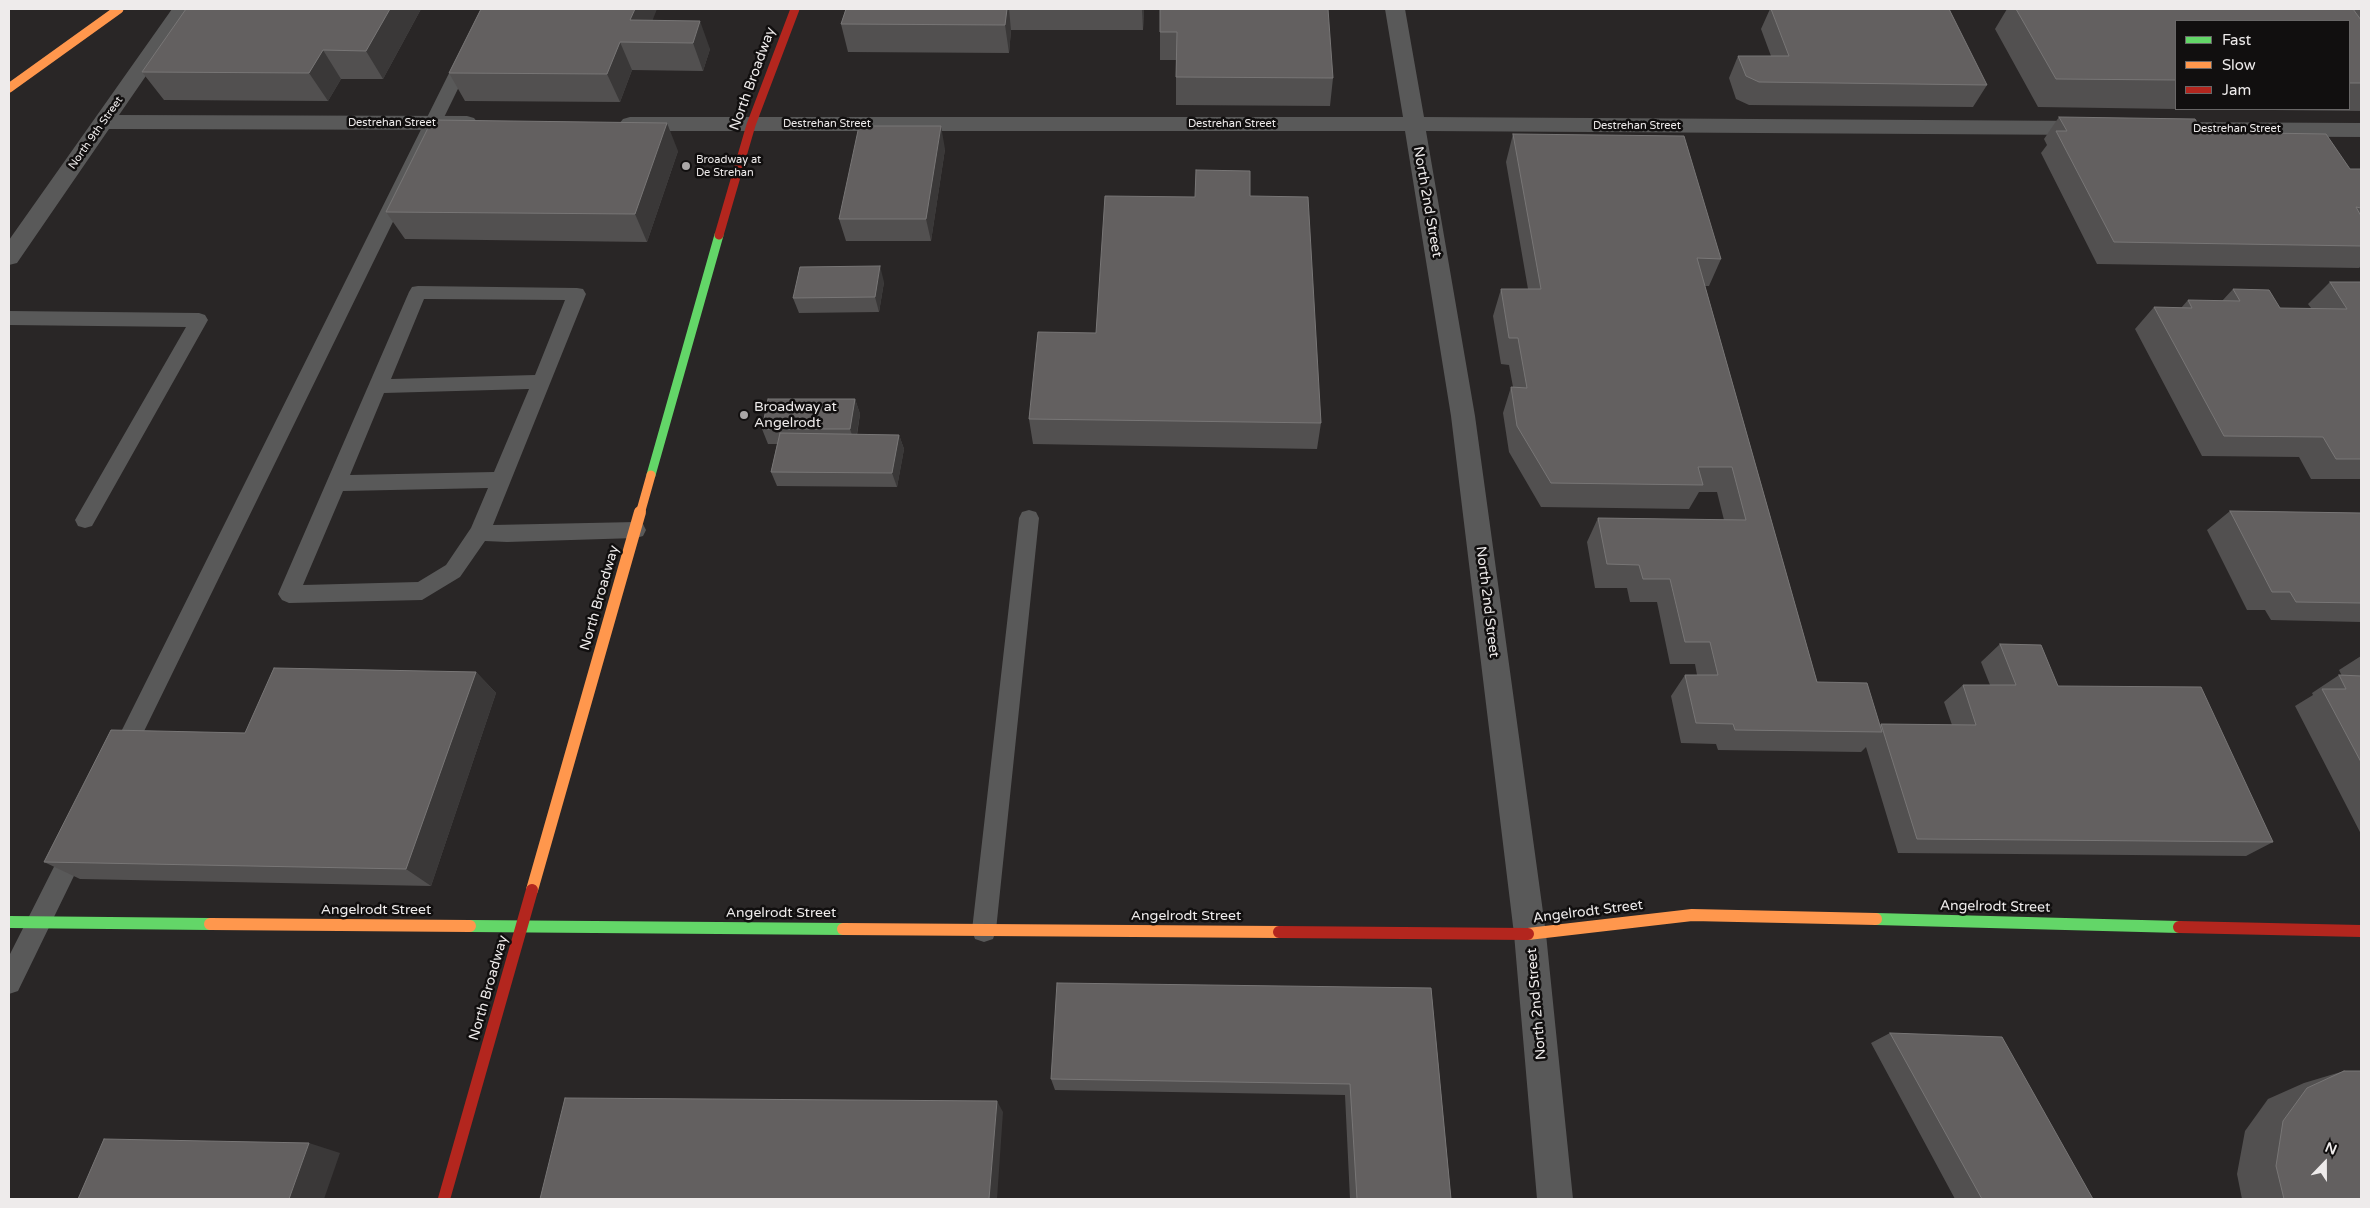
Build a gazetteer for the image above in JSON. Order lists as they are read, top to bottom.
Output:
{
  "streets": {
    "main road": ["North Broadway", "Angelrodt Street"],
    "street": ["Destrehan Street", "North 9th Street", "North 2nd Street"]
  },
  "crossings": [
    ["North Broadway", "Destrehan Street"],
    ["North Broadway", "Angelrodt Street"],
    ["Destrehan Street", "North 9th Street"],
    ["Destrehan Street", "North 2nd Street"],
    ["North 2nd Street", "Angelrodt Street"]
  ],
  "places": ["Broadway at De Strehan", "Broadway at Angelrodt"],
  "legend": ["Fast", "Slow", "Jam"],
  "north": "top"
}
